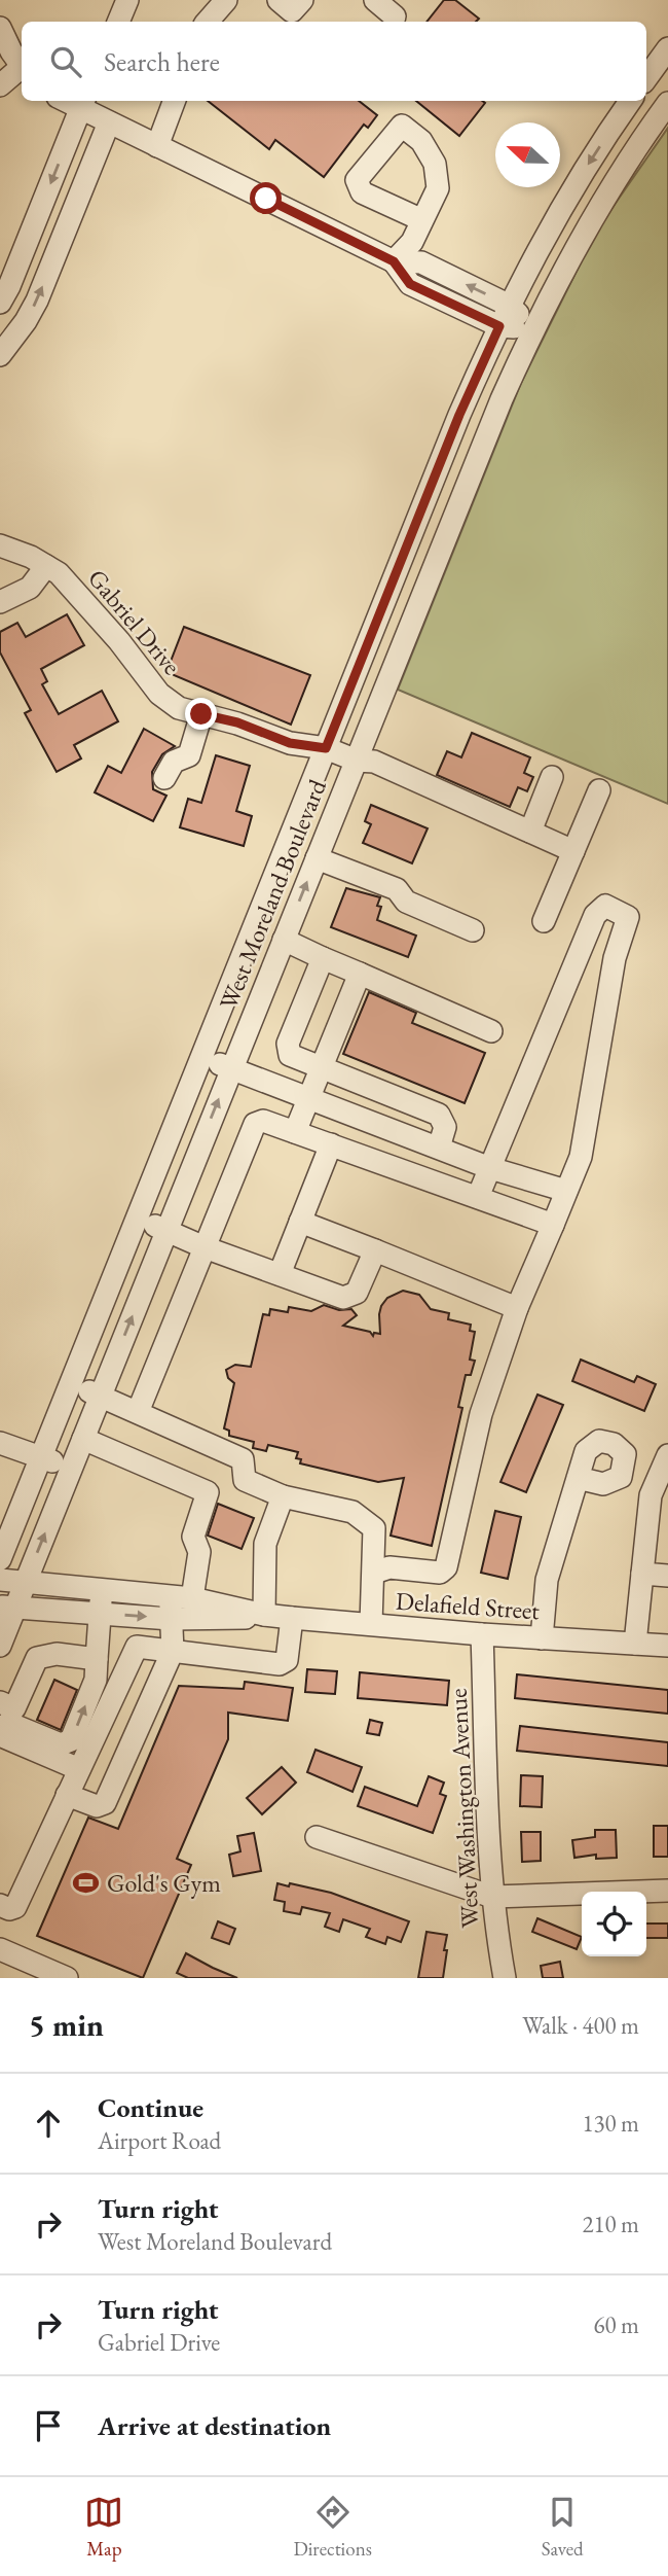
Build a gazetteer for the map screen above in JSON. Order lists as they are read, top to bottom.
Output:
{
  "streets": {
    "street": [
      "Gabriel Drive",
      "West Moreland Boulevard",
      "Delafield Street",
      "West Washington Avenue"
    ]
  },
  "crossings": [
    ["Gabriel Drive", "West Moreland Boulevard"],
    ["West Moreland Boulevard", "Delafield Street"],
    ["Delafield Street", "West Washington Avenue"]
  ],
  "places": {
    "sports": ["Gold's Gym"]
  },
  "north": "left",
  "page": {
    "search": "Search here",
    "heading": ["5 min", "Walk · 400 m"],
    "list": [
      ["Continue", "Airport Road", "130 m"],
      ["Turn right", "West Moreland Boulevard", "210 m"],
      ["Turn right", "Gabriel Drive", "60 m"],
      "Arrive at destination"
    ],
    "nav": ["Map", "Directions", "Saved"]
  }
}
